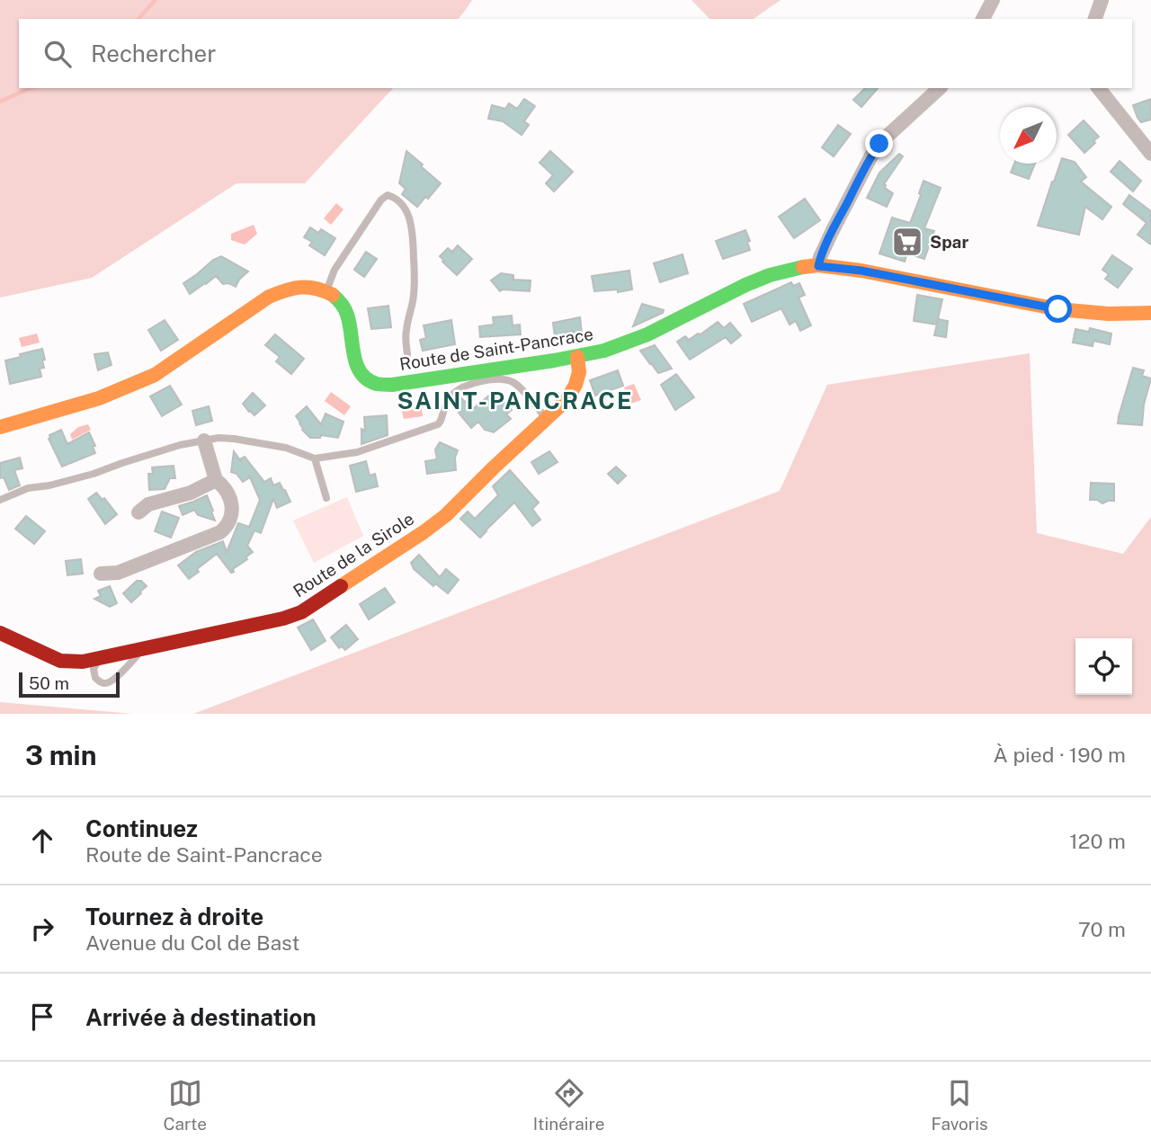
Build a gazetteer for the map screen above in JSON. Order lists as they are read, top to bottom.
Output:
{
  "streets": {
    "street": ["Route de Saint-Pancrace", "Route de la Sirole"]
  },
  "crossings": [
    ["Route de Saint-Pancrace", "Route de la Sirole"]
  ],
  "districts": ["SAINT-PANCRACE"],
  "places": {
    "supermarket": ["Spar"]
  },
  "scale_bar": "50 m",
  "north": "bottom left",
  "page": {
    "search": "Rechercher",
    "scale": "50 m",
    "heading": ["3 min", "À pied · 190 m"],
    "list": [
      ["Continuez", "Route de Saint-Pancrace", "120 m"],
      ["Tournez à droite", "Avenue du Col de Bast", "70 m"],
      "Arrivée à destination"
    ],
    "nav": ["Carte", "Itinéraire", "Favoris"]
  }
}
